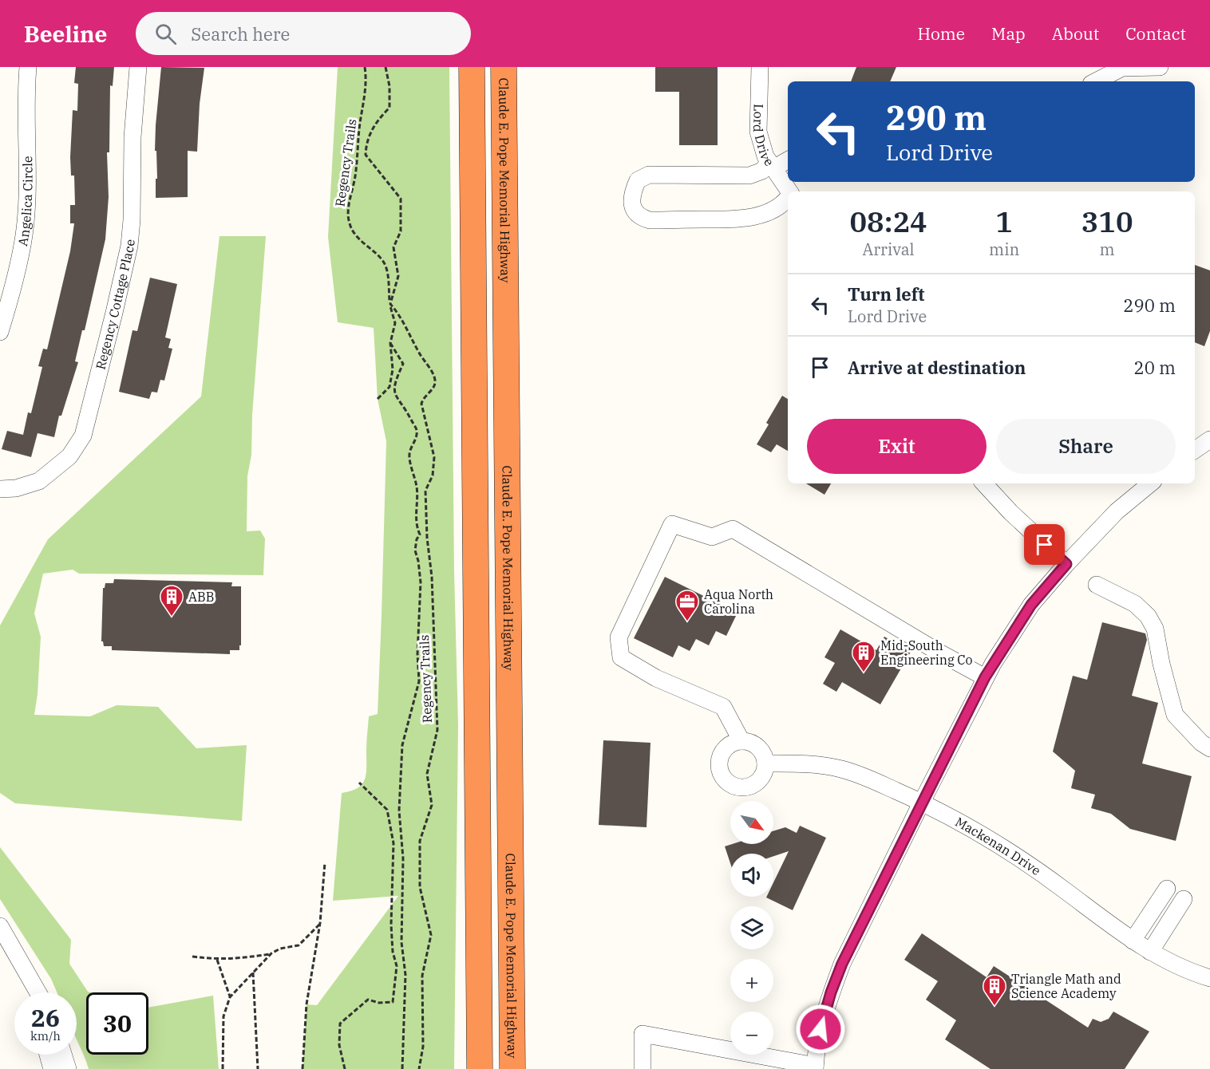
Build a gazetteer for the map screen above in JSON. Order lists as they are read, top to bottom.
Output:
{
  "streets": {
    "highway": ["Claude E. Pope Memorial Highway"],
    "street": [
      "Lord Drive",
      "Angelica Circle",
      "Regency Cottage Place",
      "Mackenan Drive"
    ],
    "path": ["Regency Trails"]
  },
  "places": {
    "building": ["ABB", "Mid-South Engineering Co", "Triangle Math and Science Academy"],
    "office": ["Aqua North Carolina"]
  },
  "north": "bottom right",
  "page": {
    "header": "Beeline",
    "search": "Search here",
    "nav": [
      "Home",
      "Map",
      "About",
      "Contact"
    ],
    "turn": ["290 m", "Lord Drive"],
    "eta": [
      "08:24",
      "Arrival",
      "1",
      "min",
      "310",
      "m"
    ],
    "list": [
      {
        "name": "Turn left",
        "note": "Lord Drive",
        "value": "290 m"
      },
      {
        "name": "Arrive at destination",
        "value": "20 m"
      }
    ],
    "buttons": ["Exit", "Share"],
    "map_buttons": ["+", "−"],
    "speed": "26 km/h",
    "limit": "30"
  }
}
